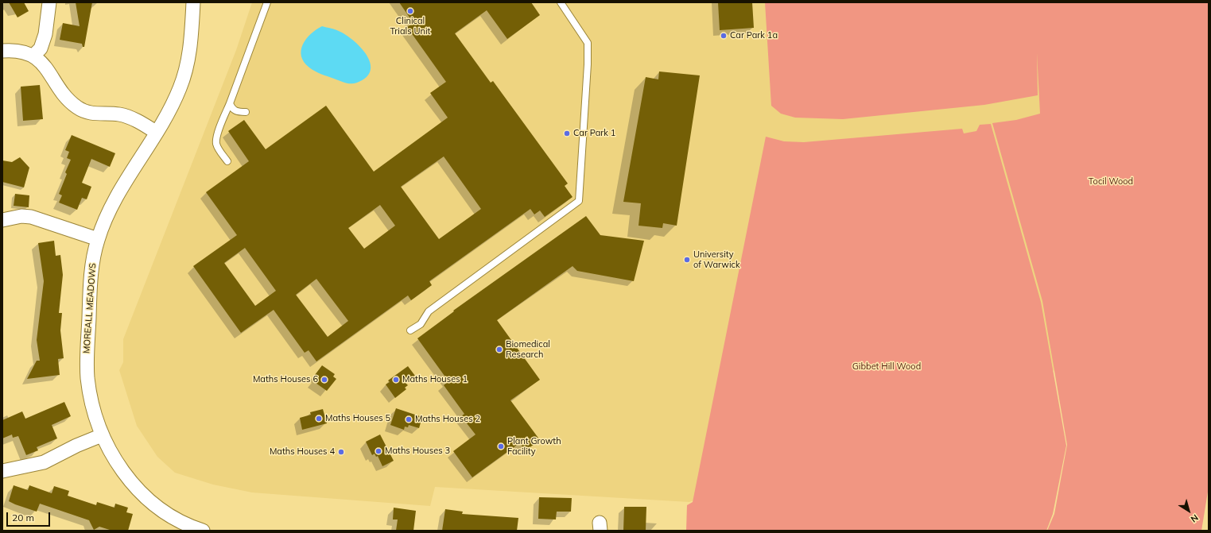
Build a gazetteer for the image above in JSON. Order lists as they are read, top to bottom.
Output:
{
  "streets": {
    "street": ["MOREALL MEADOWS"]
  },
  "parks": ["Tocil Wood", "Gibbet Hill Wood"],
  "places": [
    "Clinical Trials Unit",
    "Car Park 1a",
    "Car Park 1",
    "University of Warwick",
    "Biomedical Research",
    "Maths Houses 6",
    "Maths Houses 1",
    "Maths Houses 5",
    "Maths Houses 2",
    "Plant Growth Facility",
    "Maths Houses 3",
    "Maths Houses 4"
  ],
  "scale_bar": "20 m",
  "north": "bottom right"
}
